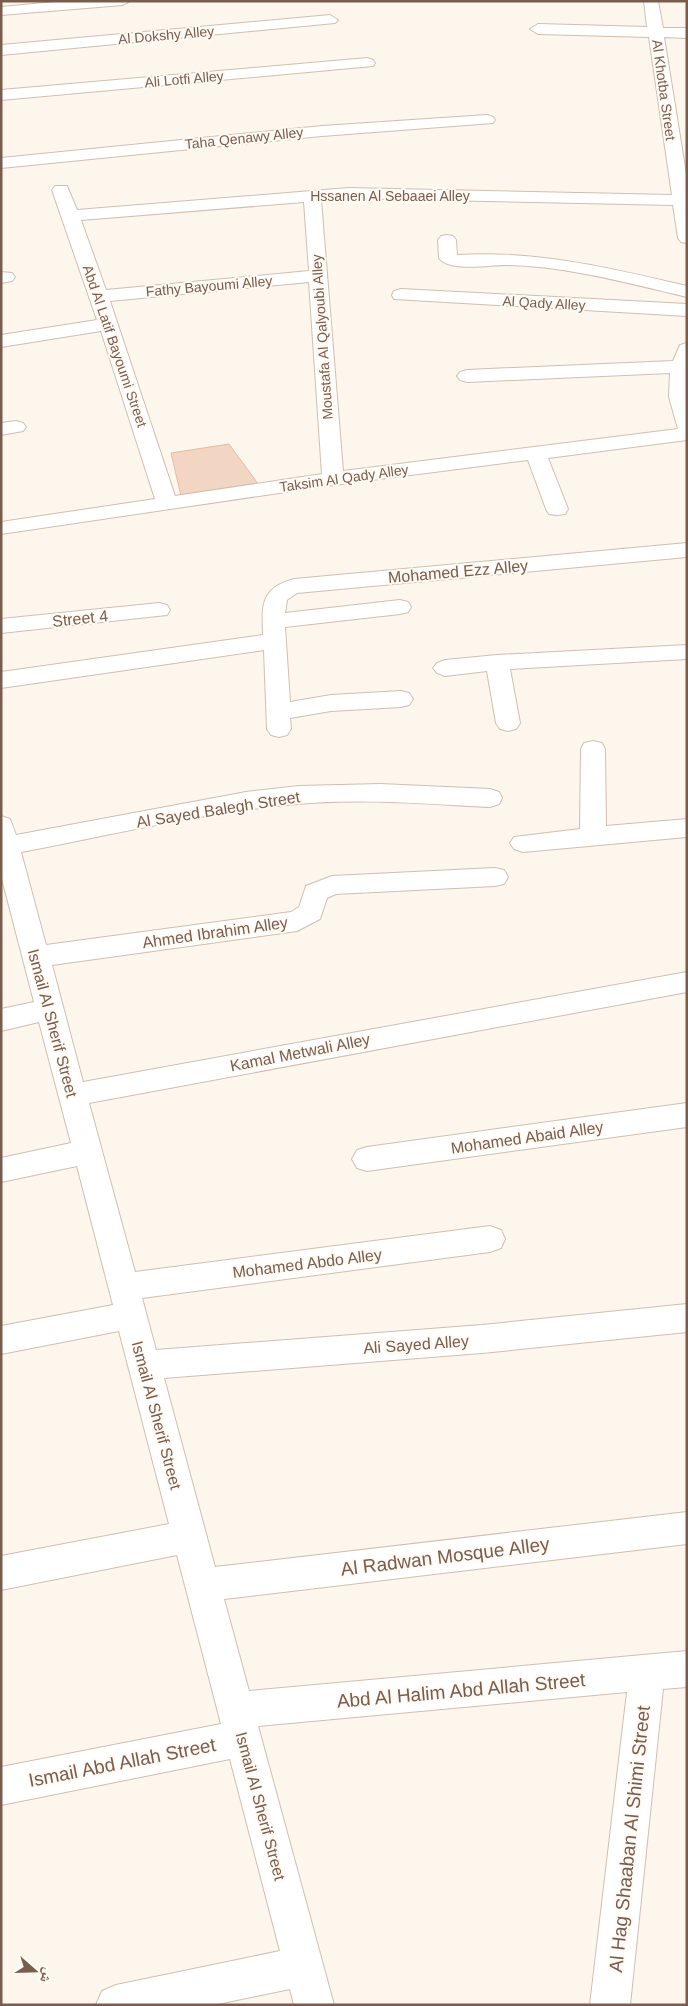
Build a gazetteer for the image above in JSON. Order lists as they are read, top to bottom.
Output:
{
  "streets": {
    "street": [
      "Al Dokshy Alley",
      "Ali Lotfi Alley",
      "Al Khotba Street",
      "Taha Qenawy Alley",
      "Hssanen Al Sebaaei Alley",
      "Fathy Bayoumi Alley",
      "Al Qady Alley",
      "Moustafa Al Qalyoubi Alley",
      "Abd Al Latif Bayoumi Street",
      "Taksim Al Qady Alley",
      "Mohamed Ezz Alley",
      "Street 4",
      "Al Sayed Balegh Street",
      "Ahmed Ibrahim Alley",
      "Ismail Al Sherif Street",
      "Kamal Metwali Alley",
      "Mohamed Abaid Alley",
      "Mohamed Abdo Alley",
      "Ali Sayed Alley",
      "Al Radwan Mosque Alley",
      "Abd Al Halim Abd Allah Street",
      "Ismail Abd Allah Street",
      "Al Hag Shaaban Al Shimi Street"
    ]
  },
  "crossings": [
    ["Al Khotba Street", "Hssanen Al Sebaaei Alley"],
    ["Hssanen Al Sebaaei Alley", "Moustafa Al Qalyoubi Alley"],
    ["Hssanen Al Sebaaei Alley", "Abd Al Latif Bayoumi Street"],
    ["Fathy Bayoumi Alley", "Moustafa Al Qalyoubi Alley"],
    ["Fathy Bayoumi Alley", "Abd Al Latif Bayoumi Street"],
    ["Moustafa Al Qalyoubi Alley", "Taksim Al Qady Alley"],
    ["Abd Al Latif Bayoumi Street", "Taksim Al Qady Alley"],
    ["Al Sayed Balegh Street", "Ismail Al Sherif Street"],
    ["Ahmed Ibrahim Alley", "Ismail Al Sherif Street"],
    ["Ismail Al Sherif Street", "Kamal Metwali Alley"],
    ["Ismail Al Sherif Street", "Mohamed Abdo Alley"],
    ["Ismail Al Sherif Street", "Ali Sayed Alley"],
    ["Ismail Al Sherif Street", "Al Radwan Mosque Alley"],
    ["Ismail Al Sherif Street", "Abd Al Halim Abd Allah Street"],
    ["Ismail Al Sherif Street", "Ismail Abd Allah Street"],
    ["Abd Al Halim Abd Allah Street", "Ismail Abd Allah Street"],
    ["Abd Al Halim Abd Allah Street", "Al Hag Shaaban Al Shimi Street"]
  ],
  "north": "right"
}
